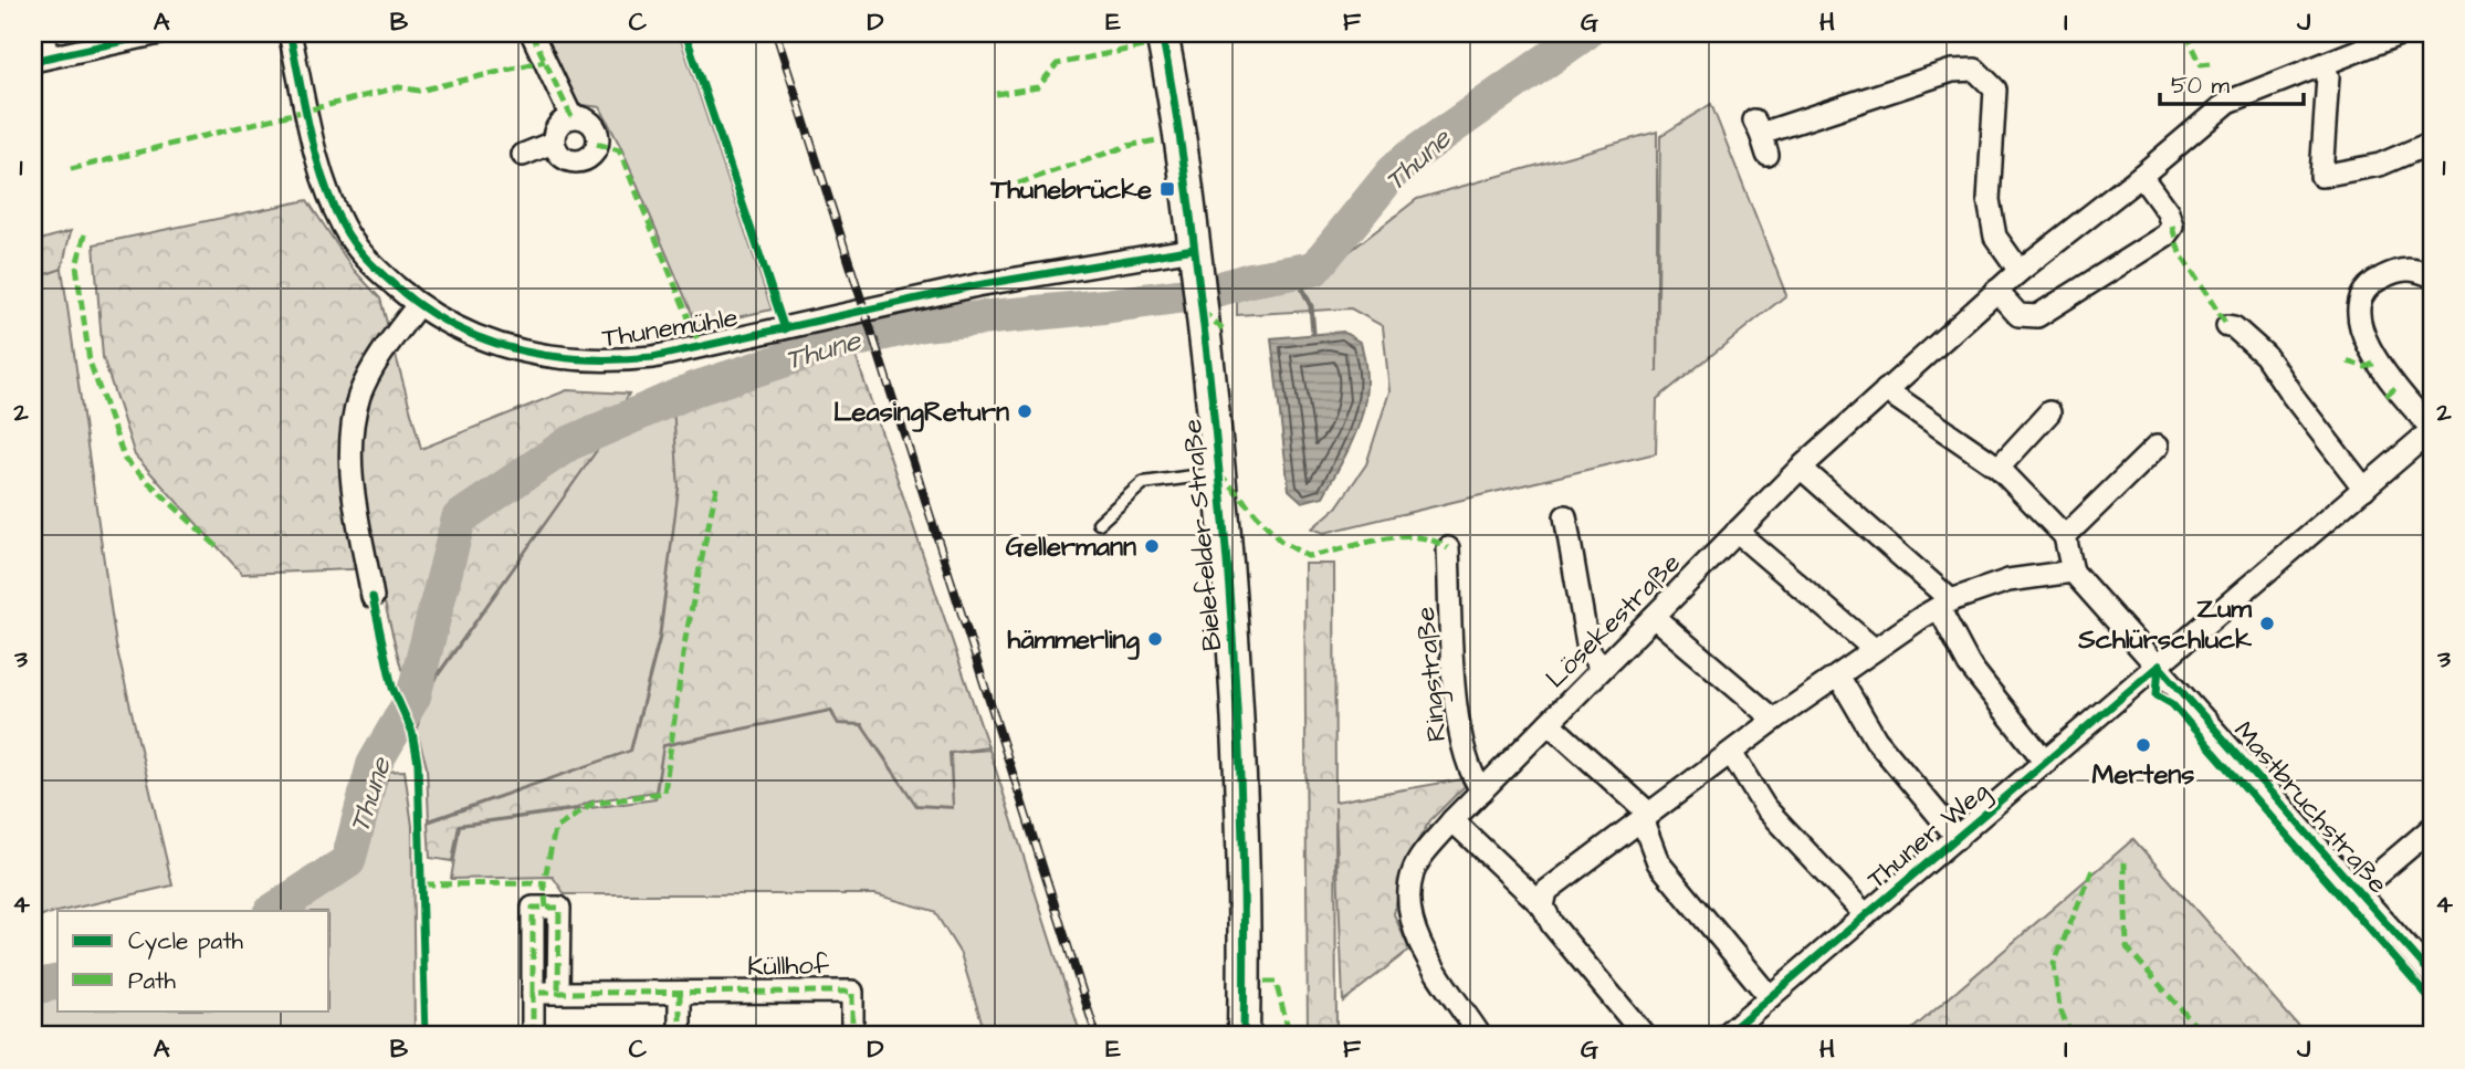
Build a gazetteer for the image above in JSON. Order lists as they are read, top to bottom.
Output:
{
  "streets": {
    "main road": ["Bielefelder Straße"],
    "street": [
      "Thunemühle",
      "Lösekestraße",
      "Ringstraße",
      "Mastbruchstraße",
      "Thuner Weg",
      "Küllhof"
    ]
  },
  "crossings": [
    ["Thunemühle", "Bielefelder Straße"],
    ["Lösekestraße", "Ringstraße"],
    ["Mastbruchstraße", "Thuner Weg"]
  ],
  "water": ["Thune"],
  "places": {
    "transit": ["Thunebrücke"],
    "other": [
      "LeasingReturn",
      "Gellermann",
      "Zum Schlürschluck",
      "hämmerling",
      "Mertens"
    ]
  },
  "legend": ["Cycle path", "Path"],
  "scale_bar": "50 m",
  "grid": {
    "columns": [
      "A",
      "B",
      "C",
      "D",
      "E",
      "F",
      "G",
      "H",
      "I",
      "J"
    ],
    "rows": [
      "1",
      "2",
      "3",
      "4"
    ]
  }
}
